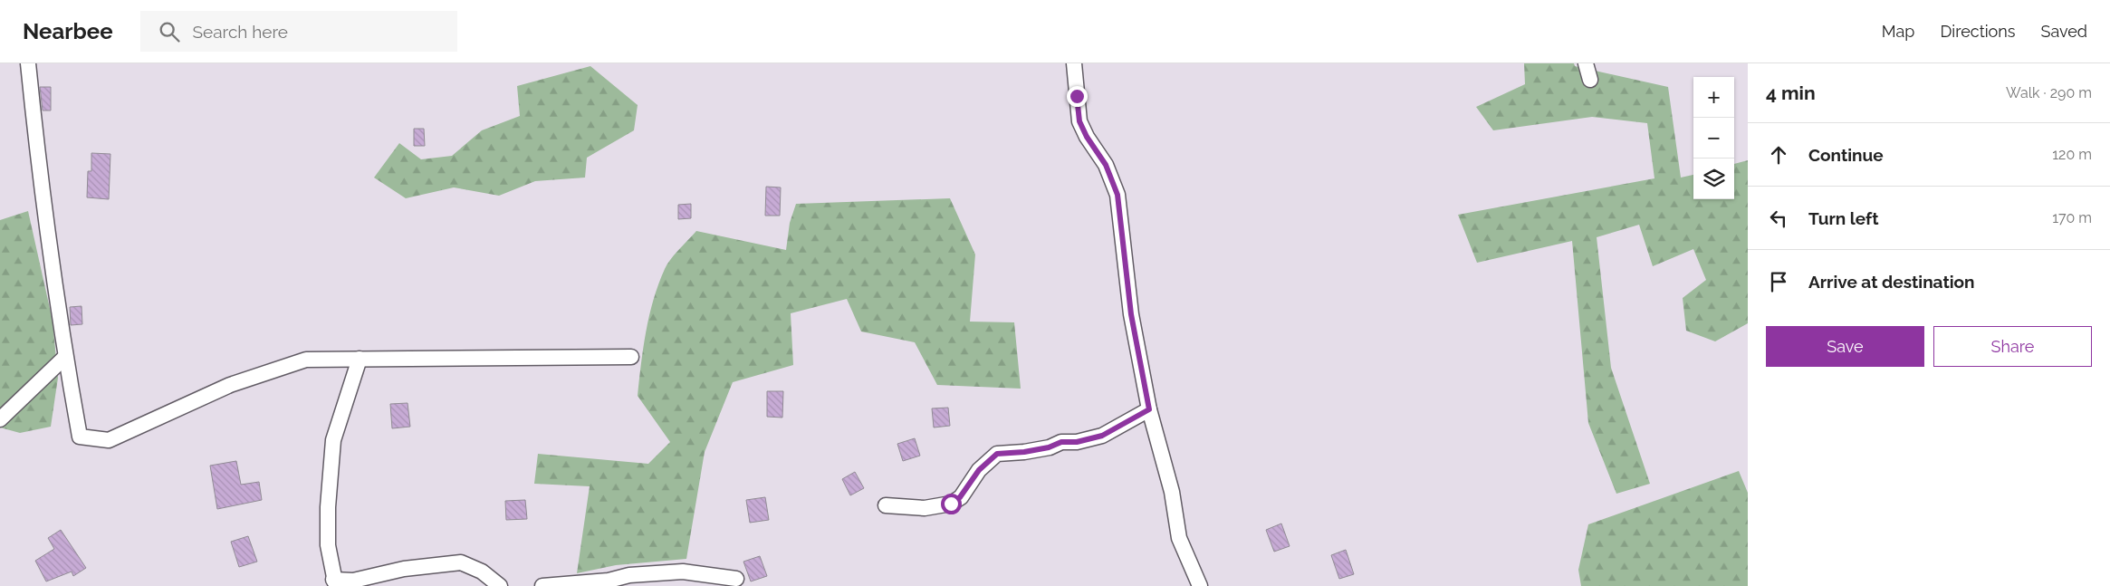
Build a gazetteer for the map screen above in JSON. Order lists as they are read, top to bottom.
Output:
{
  "page": {
    "header": "Nearbee",
    "search": "Search here",
    "nav": ["Map", "Directions", "Saved"],
    "heading": ["4 min", "Walk · 290 m"],
    "map_buttons": ["+", "−"],
    "list": [
      ["Continue", "120 m"],
      ["Turn left", "170 m"],
      "Arrive at destination"
    ],
    "buttons": ["Save", "Share"]
  }
}
